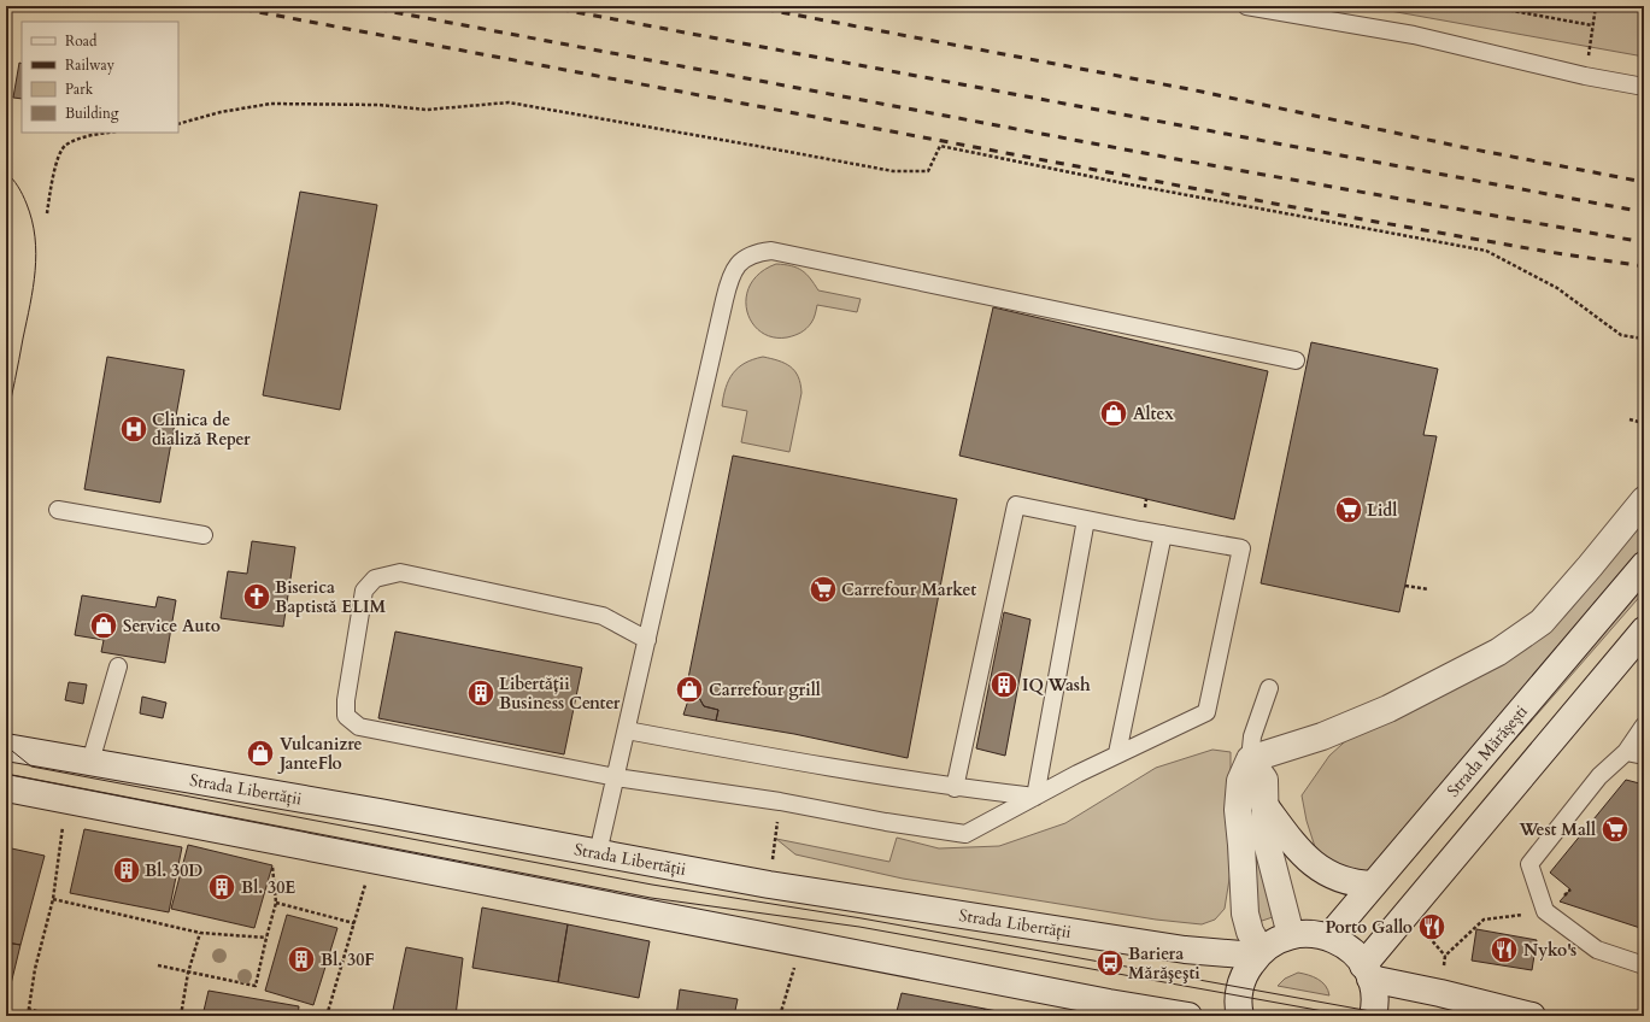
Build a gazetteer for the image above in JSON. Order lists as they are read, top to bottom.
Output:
{
  "streets": {
    "main road": ["Strada Mărășești", "Strada Libertății"]
  },
  "places": {
    "shop": [
      "Altex",
      "Service Auto",
      "Carrefour grill",
      "Vulcanizre JanteFlo"
    ],
    "hospital": ["Clinica de dializă Reper"],
    "supermarket": ["Lidl", "Carrefour Market", "West Mall"],
    "church": ["Biserica Baptistă ELIM"],
    "building": [
      "IQ Wash",
      "Libertăţii Business Center",
      "Bl. 30D",
      "Bl. 30E",
      "Bl. 30F"
    ],
    "restaurant": ["Porto Gallo", "Nyko's"],
    "bus stop": ["Bariera Mărăşeşti"]
  },
  "legend": [
    "Road",
    "Railway",
    "Park",
    "Building"
  ]
}
